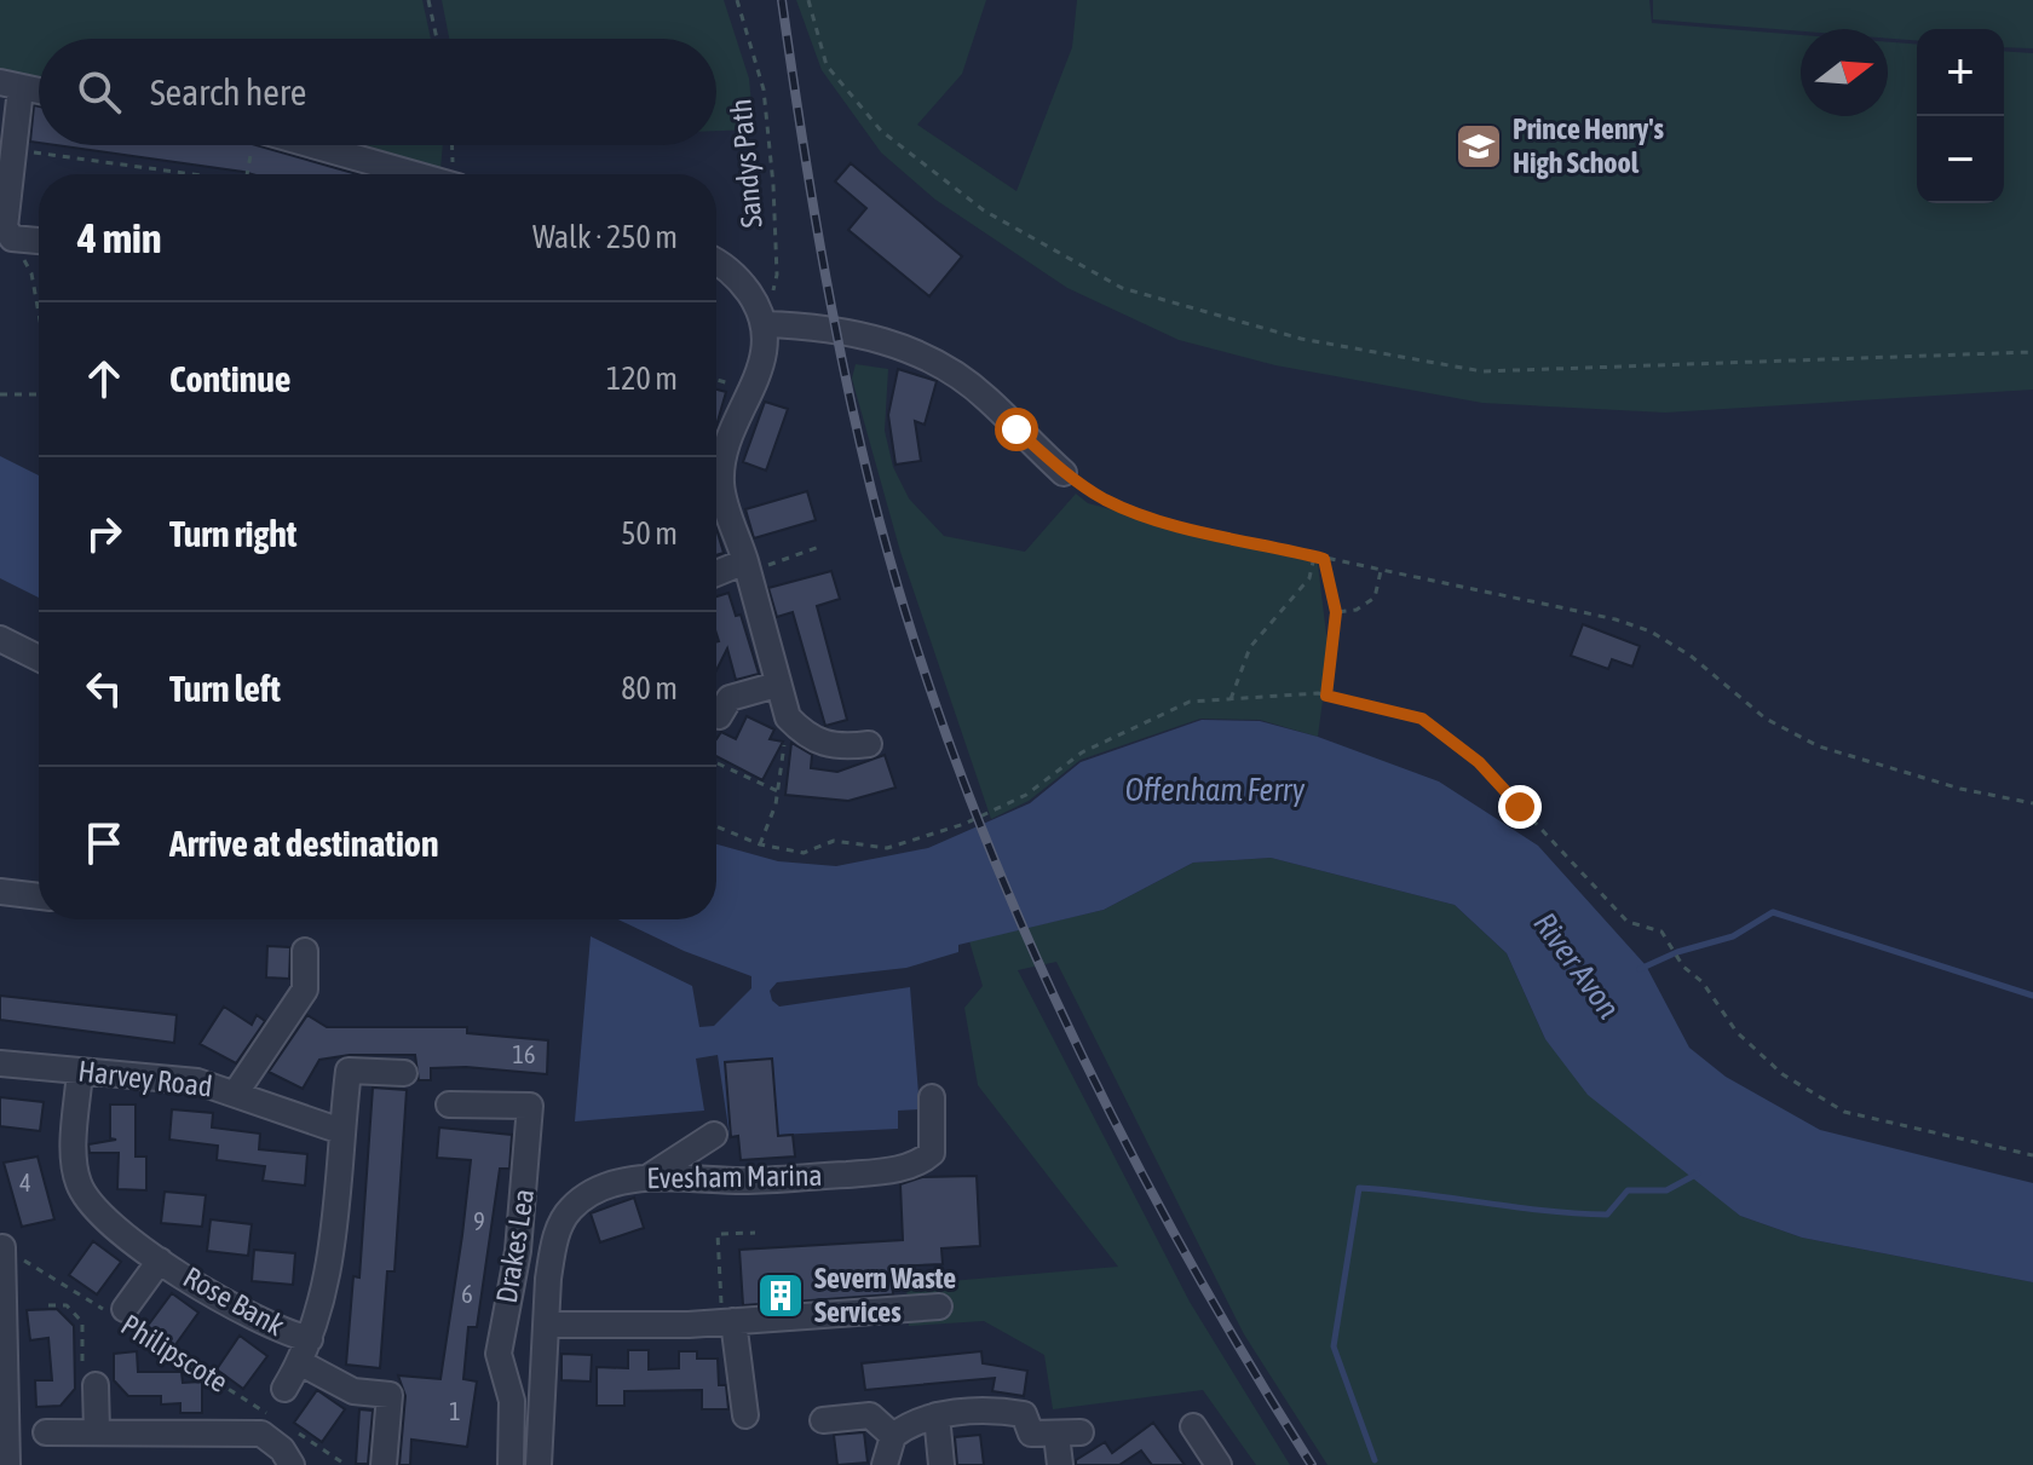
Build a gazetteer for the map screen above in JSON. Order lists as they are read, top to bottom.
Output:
{
  "streets": {
    "street": [
      "Harvey Road",
      "Evesham Marina",
      "Drakes Lea",
      "Rose Bank",
      "Philipscote"
    ],
    "path": ["Sandys Path"]
  },
  "crossings": [
    ["Harvey Road", "Rose Bank"]
  ],
  "water": ["Offenham Ferry", "River Avon"],
  "places": {
    "school or university": ["Prince Henry's High School"],
    "building": ["Severn Waste Services"]
  },
  "house_numbers": [
    "16",
    "4",
    "9",
    "6",
    "1"
  ],
  "north": "right",
  "page": {
    "map_buttons": ["+", "−"],
    "search": "Search here",
    "heading": ["4 min", "Walk · 250 m"],
    "list": [
      ["Continue", "120 m"],
      ["Turn right", "50 m"],
      ["Turn left", "80 m"],
      "Arrive at destination"
    ]
  }
}
